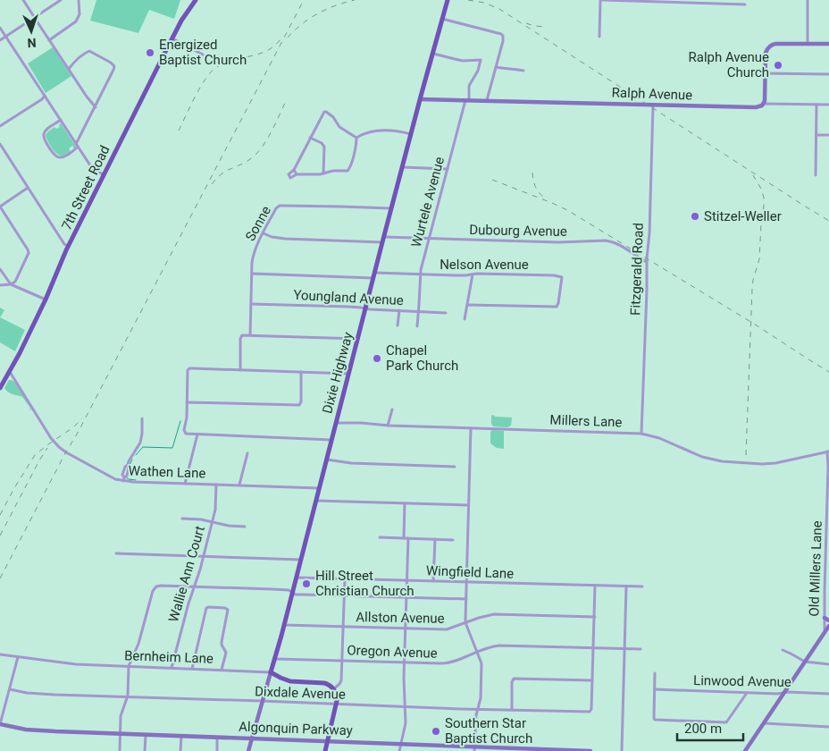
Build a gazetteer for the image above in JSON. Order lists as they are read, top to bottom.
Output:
{
  "streets": {
    "main road": [
      "Ralph Avenue",
      "7th Street Road",
      "Dixie Highway",
      "Bernheim Lane",
      "Algonquin Parkway"
    ],
    "street": [
      "Wurtele Avenue",
      "Sonne",
      "Dubourg Avenue",
      "Nelson Avenue",
      "Fitzgerald Road",
      "Youngland Avenue",
      "Millers Lane",
      "Wathen Lane",
      "Old Millers Lane",
      "Wingfield Lane",
      "Wallie Ann Court",
      "Allston Avenue",
      "Oregon Avenue",
      "Linwood Avenue",
      "Dixdale Avenue"
    ]
  },
  "crossings": [
    ["Ralph Avenue", "Wurtele Avenue"],
    ["Ralph Avenue", "Fitzgerald Road"],
    ["Ralph Avenue", "Dixie Highway"],
    ["7th Street Road", "Wathen Lane"],
    ["Wurtele Avenue", "Dubourg Avenue"],
    ["Wurtele Avenue", "Nelson Avenue"],
    ["Wurtele Avenue", "Youngland Avenue"],
    ["Wurtele Avenue", "Dixie Highway"],
    ["Sonne", "Dubourg Avenue"],
    ["Sonne", "Nelson Avenue"],
    ["Sonne", "Youngland Avenue"],
    ["Sonne", "Dixie Highway"],
    ["Dubourg Avenue", "Fitzgerald Road"],
    ["Dubourg Avenue", "Dixie Highway"],
    ["Nelson Avenue", "Dixie Highway"],
    ["Fitzgerald Road", "Millers Lane"],
    ["Youngland Avenue", "Dixie Highway"],
    ["Dixie Highway", "Millers Lane"],
    ["Dixie Highway", "Wathen Lane"],
    ["Dixie Highway", "Wingfield Lane"],
    ["Dixie Highway", "Allston Avenue"],
    ["Dixie Highway", "Oregon Avenue"],
    ["Dixie Highway", "Bernheim Lane"],
    ["Dixie Highway", "Dixdale Avenue"],
    ["Dixie Highway", "Algonquin Parkway"],
    ["Millers Lane", "Old Millers Lane"],
    ["Wathen Lane", "Wallie Ann Court"],
    ["Wallie Ann Court", "Bernheim Lane"]
  ],
  "places": [
    "Energized Baptist Church",
    "Ralph Avenue Church",
    "Stitzel-Weller",
    "Chapel Park Church",
    "Hill Street Christian Church",
    "Southern Star Baptist Church"
  ],
  "scale_bar": "200 m",
  "north": "bottom"
}
